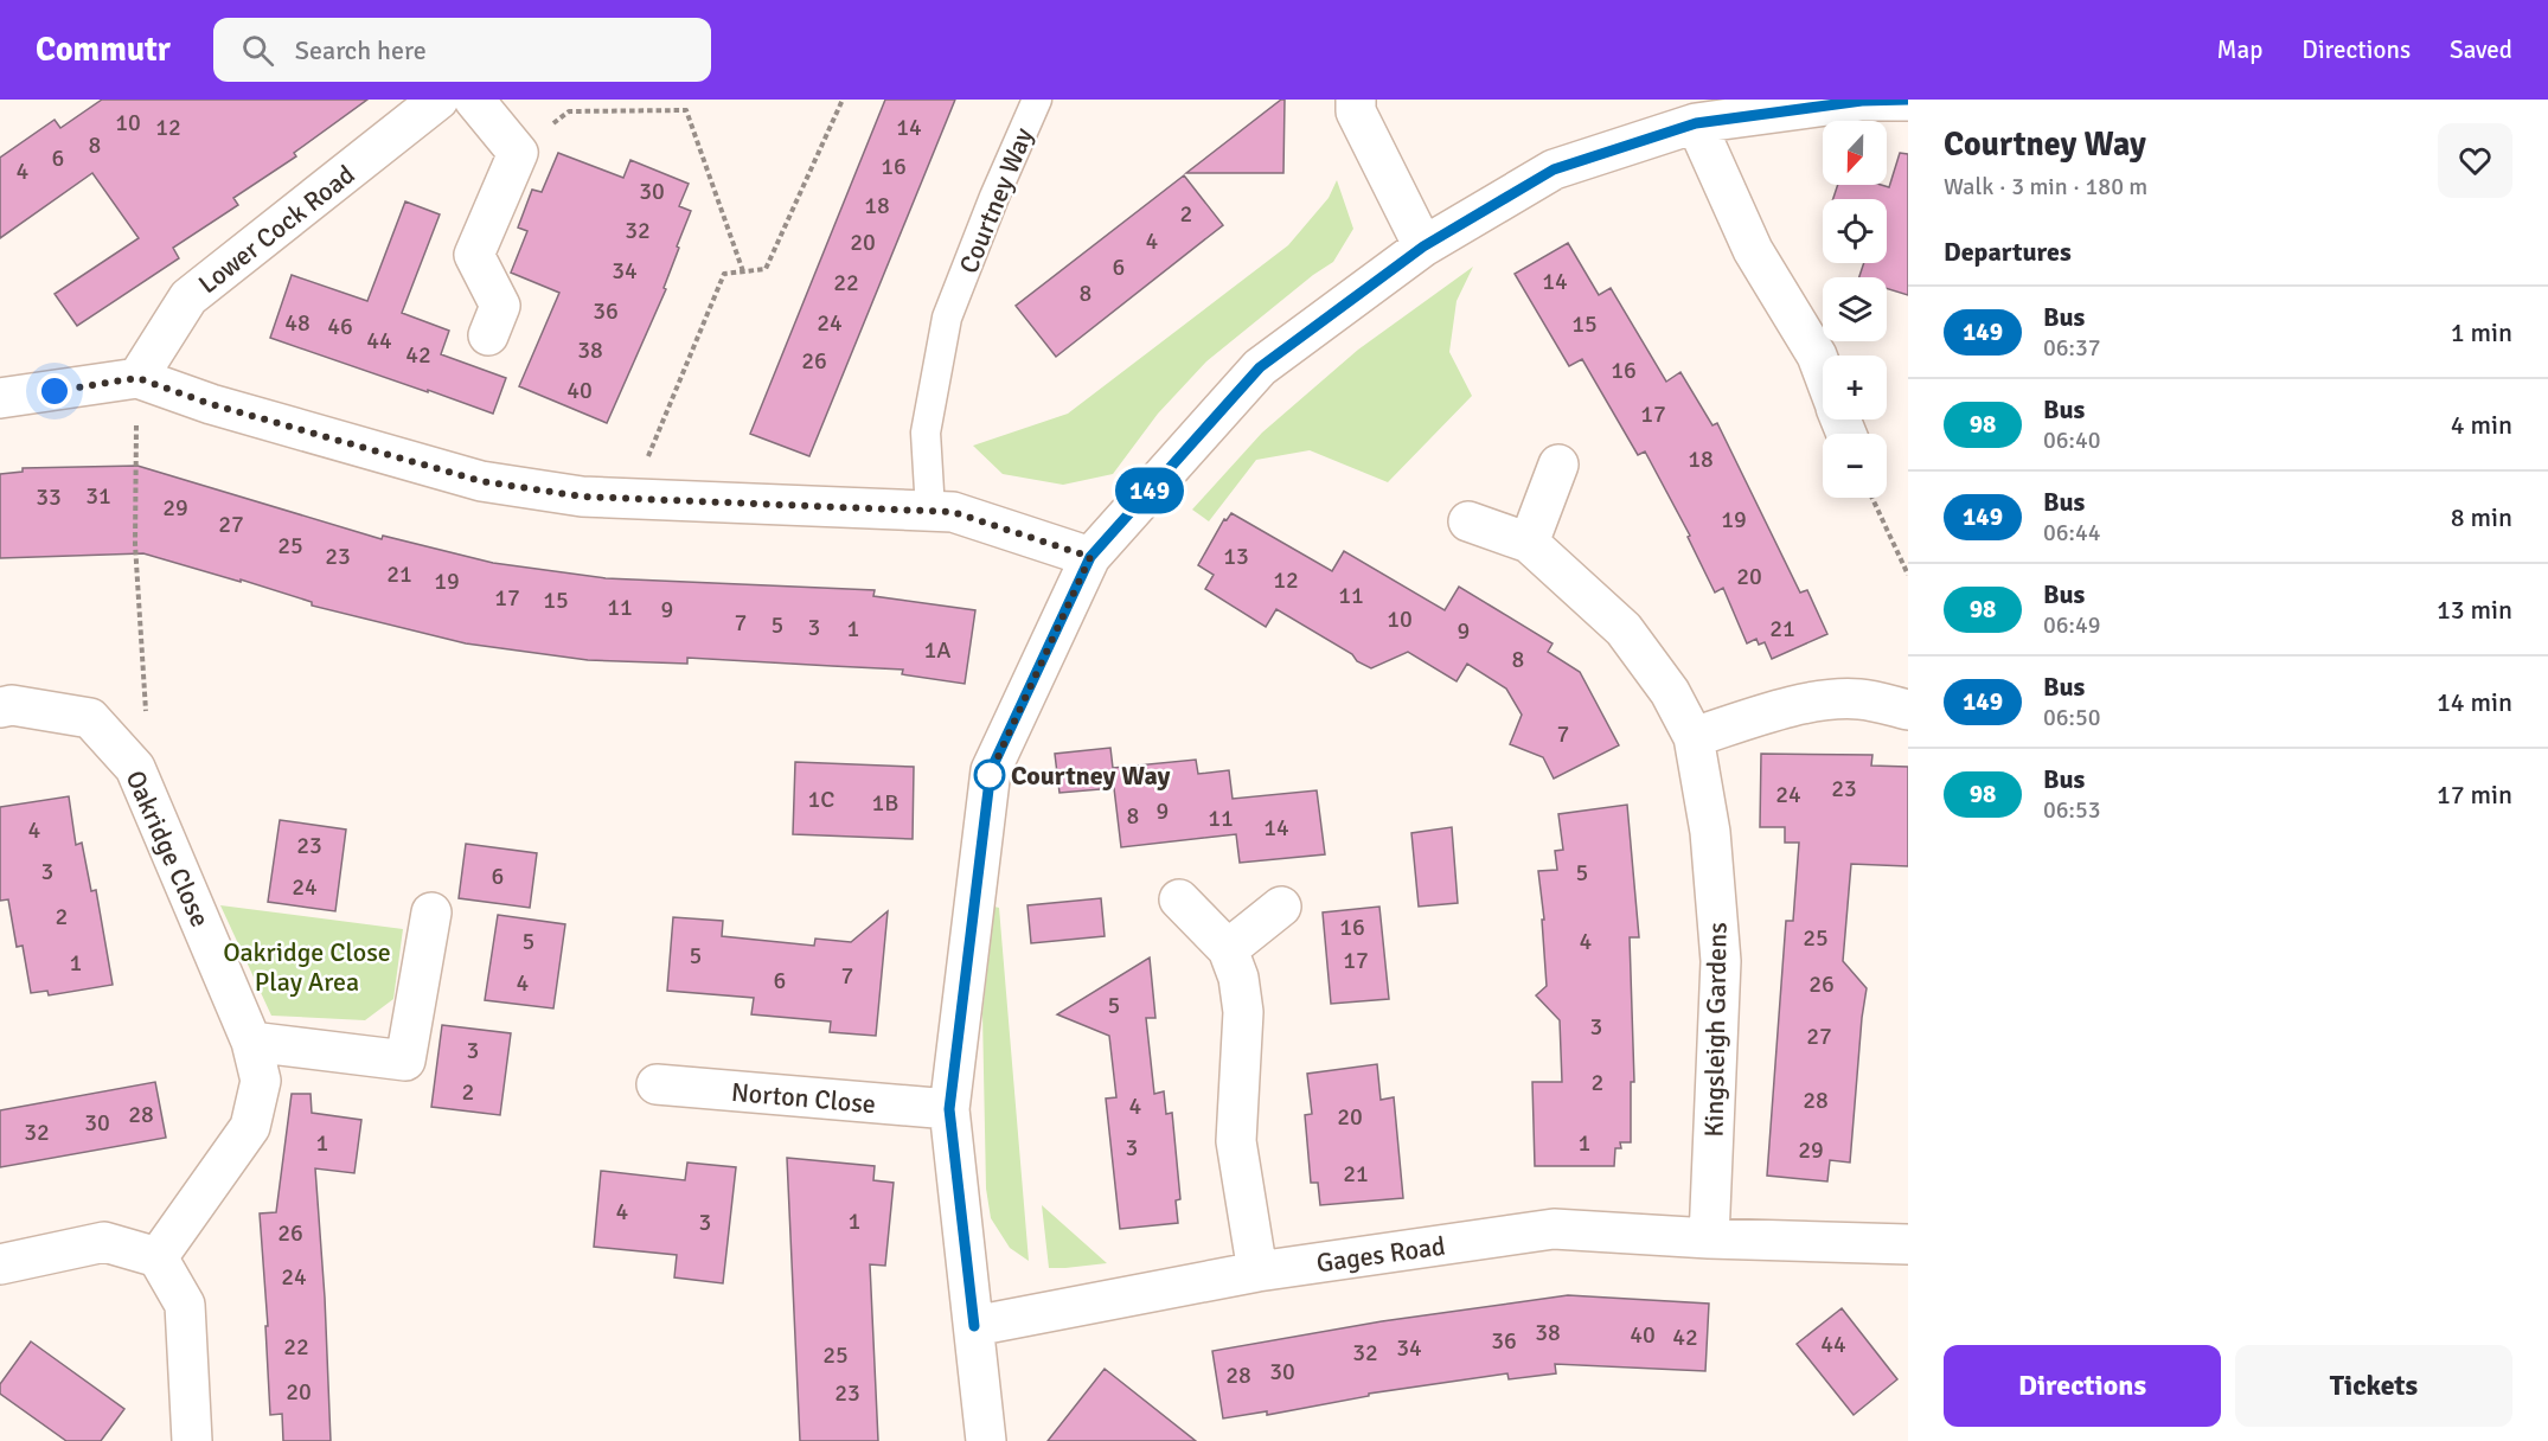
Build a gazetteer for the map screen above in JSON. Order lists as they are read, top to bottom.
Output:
{
  "streets": {
    "street": [
      "Lower Cock Road",
      "Oakridge Close",
      "Kingsleigh Gardens",
      "Norton Close",
      "Gages Road"
    ],
    "lane": ["Courtney Way"]
  },
  "crossings": [
    ["Kingsleigh Gardens", "Gages Road"]
  ],
  "parks": ["Oakridge Close Play Area"],
  "places": ["Courtney Way"],
  "lines": ["bus line 149"],
  "house_numbers": [
    "10",
    "12",
    "14",
    "8",
    "6",
    "16",
    "4",
    "30",
    "18",
    "2",
    "32",
    "4",
    "20",
    "6",
    "34",
    "14",
    "22",
    "8",
    "36",
    "48",
    "24",
    "15",
    "46",
    "44",
    "38",
    "42",
    "26",
    "16",
    "40",
    "17",
    "18",
    "31",
    "33",
    "29",
    "19",
    "27",
    "25",
    "23",
    "13",
    "21",
    "20",
    "12",
    "19",
    "11",
    "17",
    "15",
    "11",
    "9",
    "10",
    "7",
    "5",
    "3",
    "1",
    "21",
    "9",
    "1A",
    "8",
    "7",
    "23",
    "24",
    "1C",
    "1B",
    "9",
    "8",
    "11",
    "14",
    "4",
    "23",
    "3",
    "5",
    "6",
    "24",
    "2",
    "16",
    "25",
    "5",
    "4",
    "5",
    "17",
    "1",
    "7",
    "6",
    "4",
    "26",
    "5",
    "3",
    "27",
    "3",
    "2",
    "2",
    "28",
    "4",
    "28",
    "20",
    "30",
    "32",
    "1",
    "1",
    "3",
    "29",
    "21",
    "4",
    "1",
    "3",
    "26",
    "24",
    "38",
    "40",
    "42",
    "36",
    "44",
    "22",
    "34",
    "32",
    "25",
    "30",
    "28",
    "20",
    "23"
  ],
  "north": "bottom",
  "page": {
    "header": "Commutr",
    "search": "Search here",
    "nav": ["Map", "Directions", "Saved"],
    "on_map": "149",
    "heading": [
      ["Courtney Way", "Walk · 3 min · 180 m"],
      "Departures"
    ],
    "map_buttons": ["+", "−"],
    "list": [
      {
        "mark": "149",
        "name": "Bus",
        "note": "06:37",
        "value": "1 min"
      },
      {
        "mark": "98",
        "name": "Bus",
        "note": "06:40",
        "value": "4 min"
      },
      {
        "mark": "149",
        "name": "Bus",
        "note": "06:44",
        "value": "8 min"
      },
      {
        "mark": "98",
        "name": "Bus",
        "note": "06:49",
        "value": "13 min"
      },
      {
        "mark": "149",
        "name": "Bus",
        "note": "06:50",
        "value": "14 min"
      },
      {
        "mark": "98",
        "name": "Bus",
        "note": "06:53",
        "value": "17 min"
      }
    ],
    "buttons": ["Directions", "Tickets"]
  }
}
